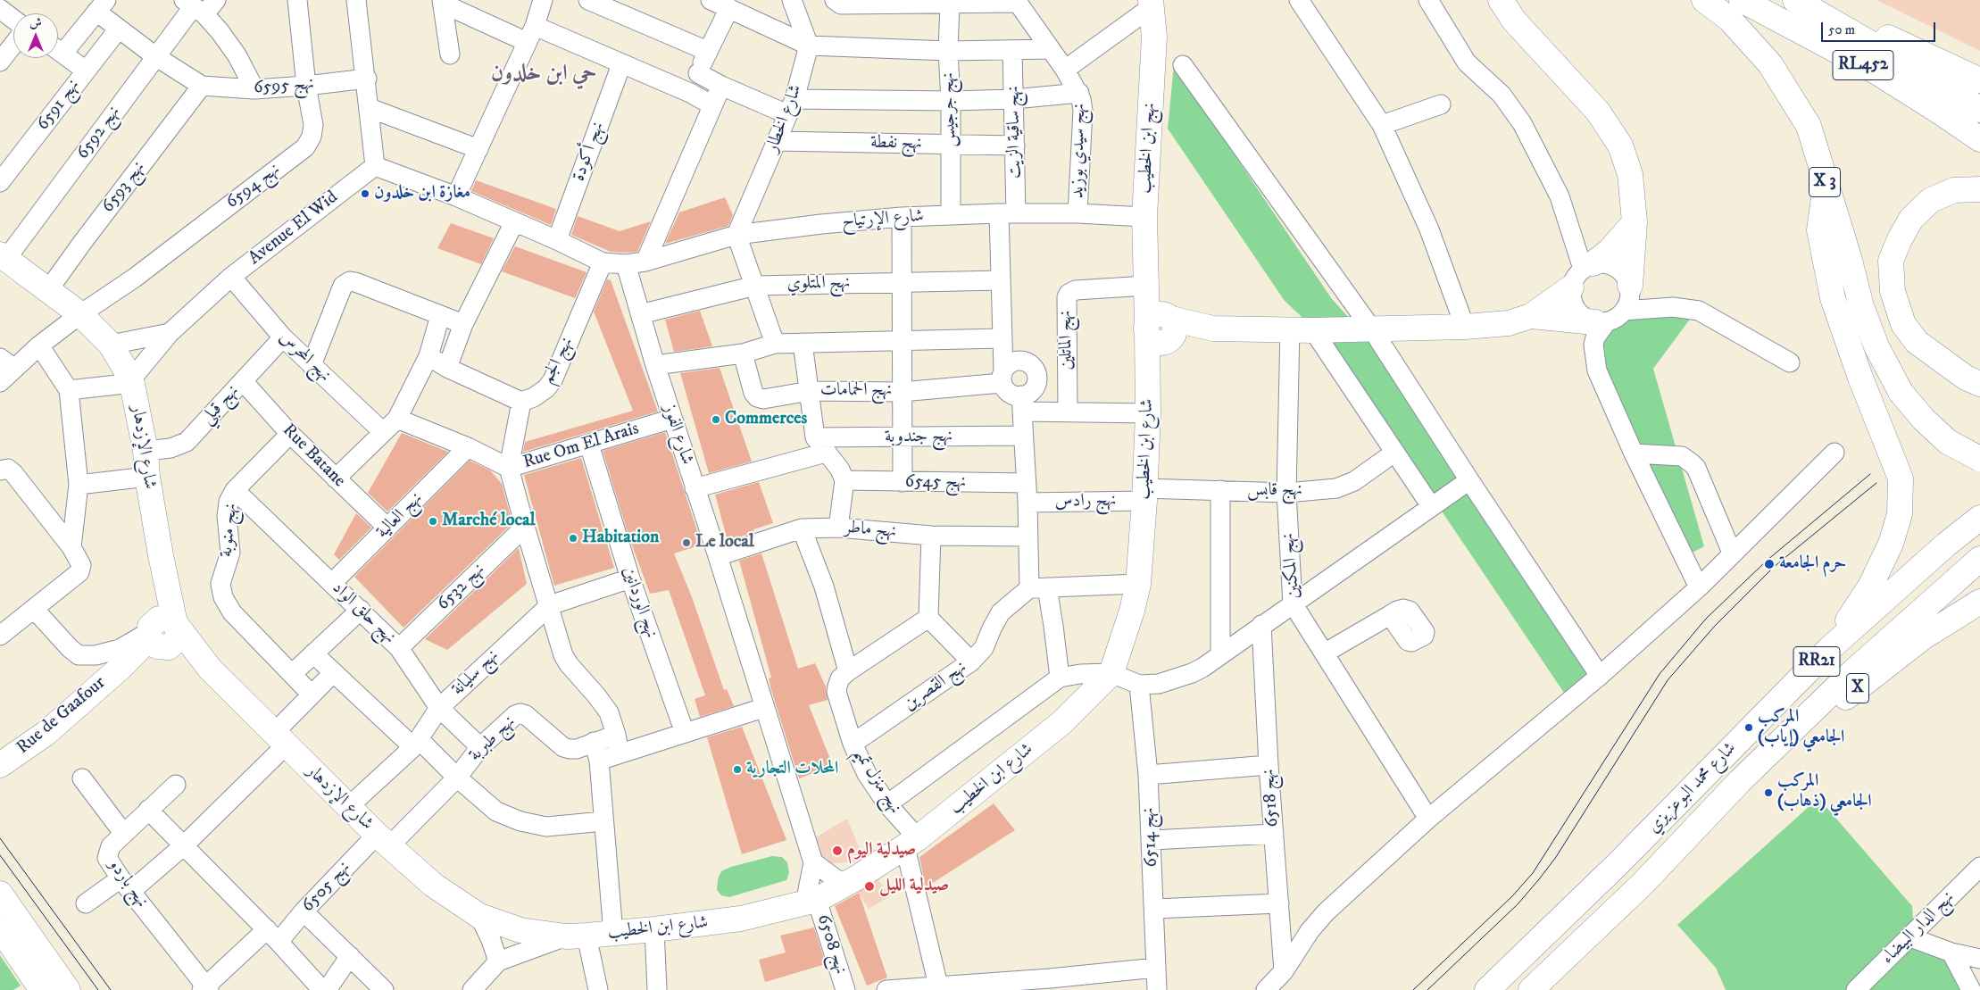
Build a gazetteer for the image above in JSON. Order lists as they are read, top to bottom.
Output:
{
  "streets": {
    "main road": [
      "RL452",
      "نهج ابن الخطيب",
      "X 3",
      "شارع الإزدهار",
      "شارع ابن الخطيب",
      "RR21",
      "X",
      "Rue de Gaafour",
      "شارع محمد البوعزيزي"
    ],
    "street": [
      "نهج 6595",
      "نهج 6591",
      "نهج جرجيس",
      "شارع الخطار",
      "نهج ساقية الزيت",
      "نهج 6592",
      "نهج نفطة",
      "نهج سيدي بوزيد",
      "نهج أكودة",
      "نهج 6594",
      "نهج 6593",
      "شارع الإرتياح",
      "Avenue El Wid",
      "نهج المتلوي",
      "نهج الماتلين",
      "نهج المحرس",
      "نهج الجم",
      "نهج الحمامات",
      "نهج قبلي",
      "شارع الفوز",
      "نهج جندوبة",
      "Rue Om El Arais",
      "Rue Batane",
      "نهج 6545",
      "نهج قابس",
      "نهج رادس",
      "نهج العالية",
      "نهج منوبة",
      "نهج ماطر",
      "نهج المكنين",
      "نهج 6532",
      "نهج الوردانين",
      "نهج حلق الواد",
      "نهج سليانة",
      "نهج القصرين",
      "نهج طبربة",
      "نهج منزل تميم",
      "نهج 6518",
      "نهج 6514",
      "نهج باردو",
      "نهج 6505",
      "نهج الدار البيضاء",
      "نهج 6508"
    ]
  },
  "crossings": [
    ["نهج 6595", "نهج 6594"],
    ["نهج 6595", "نهج 6593"],
    ["نهج جرجيس", "نهج نفطة"],
    ["نهج جرجيس", "شارع الإرتياح"],
    ["شارع الخطار", "نهج نفطة"],
    ["شارع الخطار", "شارع الإرتياح"],
    ["نهج ساقية الزيت", "نهج نفطة"],
    ["نهج ساقية الزيت", "شارع الإرتياح"],
    ["نهج ساقية الزيت", "نهج المتلوي"],
    ["نهج ساقية الزيت", "نهج الحمامات"],
    ["نهج 6592", "شارع الإزدهار"],
    ["نهج ابن الخطيب", "شارع الإرتياح"],
    ["نهج ابن الخطيب", "نهج الماتلين"],
    ["نهج ابن الخطيب", "شارع ابن الخطيب"],
    ["نهج سيدي بوزيد", "شارع الإرتياح"],
    ["نهج 6594", "شارع الإزدهار"],
    ["نهج 6593", "شارع الإزدهار"],
    ["شارع الإرتياح", "شارع الفوز"],
    ["Avenue El Wid", "نهج المحرس"],
    ["Avenue El Wid", "شارع الإزدهار"],
    ["نهج المتلوي", "شارع الفوز"],
    ["نهج المحرس", "نهج قبلي"],
    ["نهج قبلي", "شارع الإزدهار"],
    ["نهج قبلي", "Rue Batane"],
    ["شارع الفوز", "Rue Om El Arais"],
    ["شارع الفوز", "شارع ابن الخطيب"],
    ["شارع الفوز", "نهج ماطر"],
    ["شارع الفوز", "نهج طبربة"],
    ["شارع الفوز", "نهج 6508"],
    ["Rue Om El Arais", "نهج العالية"],
    ["Rue Om El Arais", "نهج الوردانين"],
    ["شارع الإزدهار", "شارع ابن الخطيب"],
    ["شارع الإزدهار", "نهج سليانة"],
    ["شارع الإزدهار", "Rue de Gaafour"],
    ["شارع الإزدهار", "نهج طبربة"],
    ["شارع الإزدهار", "نهج 6505"],
    ["شارع ابن الخطيب", "نهج قابس"],
    ["شارع ابن الخطيب", "نهج رادس"],
    ["شارع ابن الخطيب", "نهج منزل تميم"],
    ["شارع ابن الخطيب", "نهج 6508"],
    ["Rue Batane", "نهج العالية"],
    ["Rue Batane", "نهج منوبة"],
    ["نهج قابس", "نهج رادس"],
    ["نهج قابس", "نهج المكنين"],
    ["نهج العالية", "نهج حلق الواد"],
    ["نهج منوبة", "نهج حلق الواد"],
    ["نهج 6532", "نهج حلق الواد"],
    ["نهج الوردانين", "نهج سليانة"],
    ["نهج الوردانين", "نهج طبربة"],
    ["نهج حلق الواد", "نهج سليانة"],
    ["نهج حلق الواد", "نهج طبربة"],
    ["نهج القصرين", "نهج منزل تميم"],
    ["X", "شارع محمد البوعزيزي"],
    ["نهج طبربة", "نهج 6505"],
    ["نهج باردو", "نهج 6505"]
  ],
  "districts": ["حي ابن خلدون"],
  "places": [
    "مغازة ابن خلدون",
    "Commerces",
    "Marché local",
    "Habitation",
    "Le local",
    "حرم الجامعة",
    "المركب الجامعي (إياب)",
    "المحلات التجارية",
    "المركب الجامعي (ذهاب)",
    "صيدلية اليوم",
    "صيدلية الليل"
  ],
  "scale_bar": "50 m",
  "north": "top"
}
